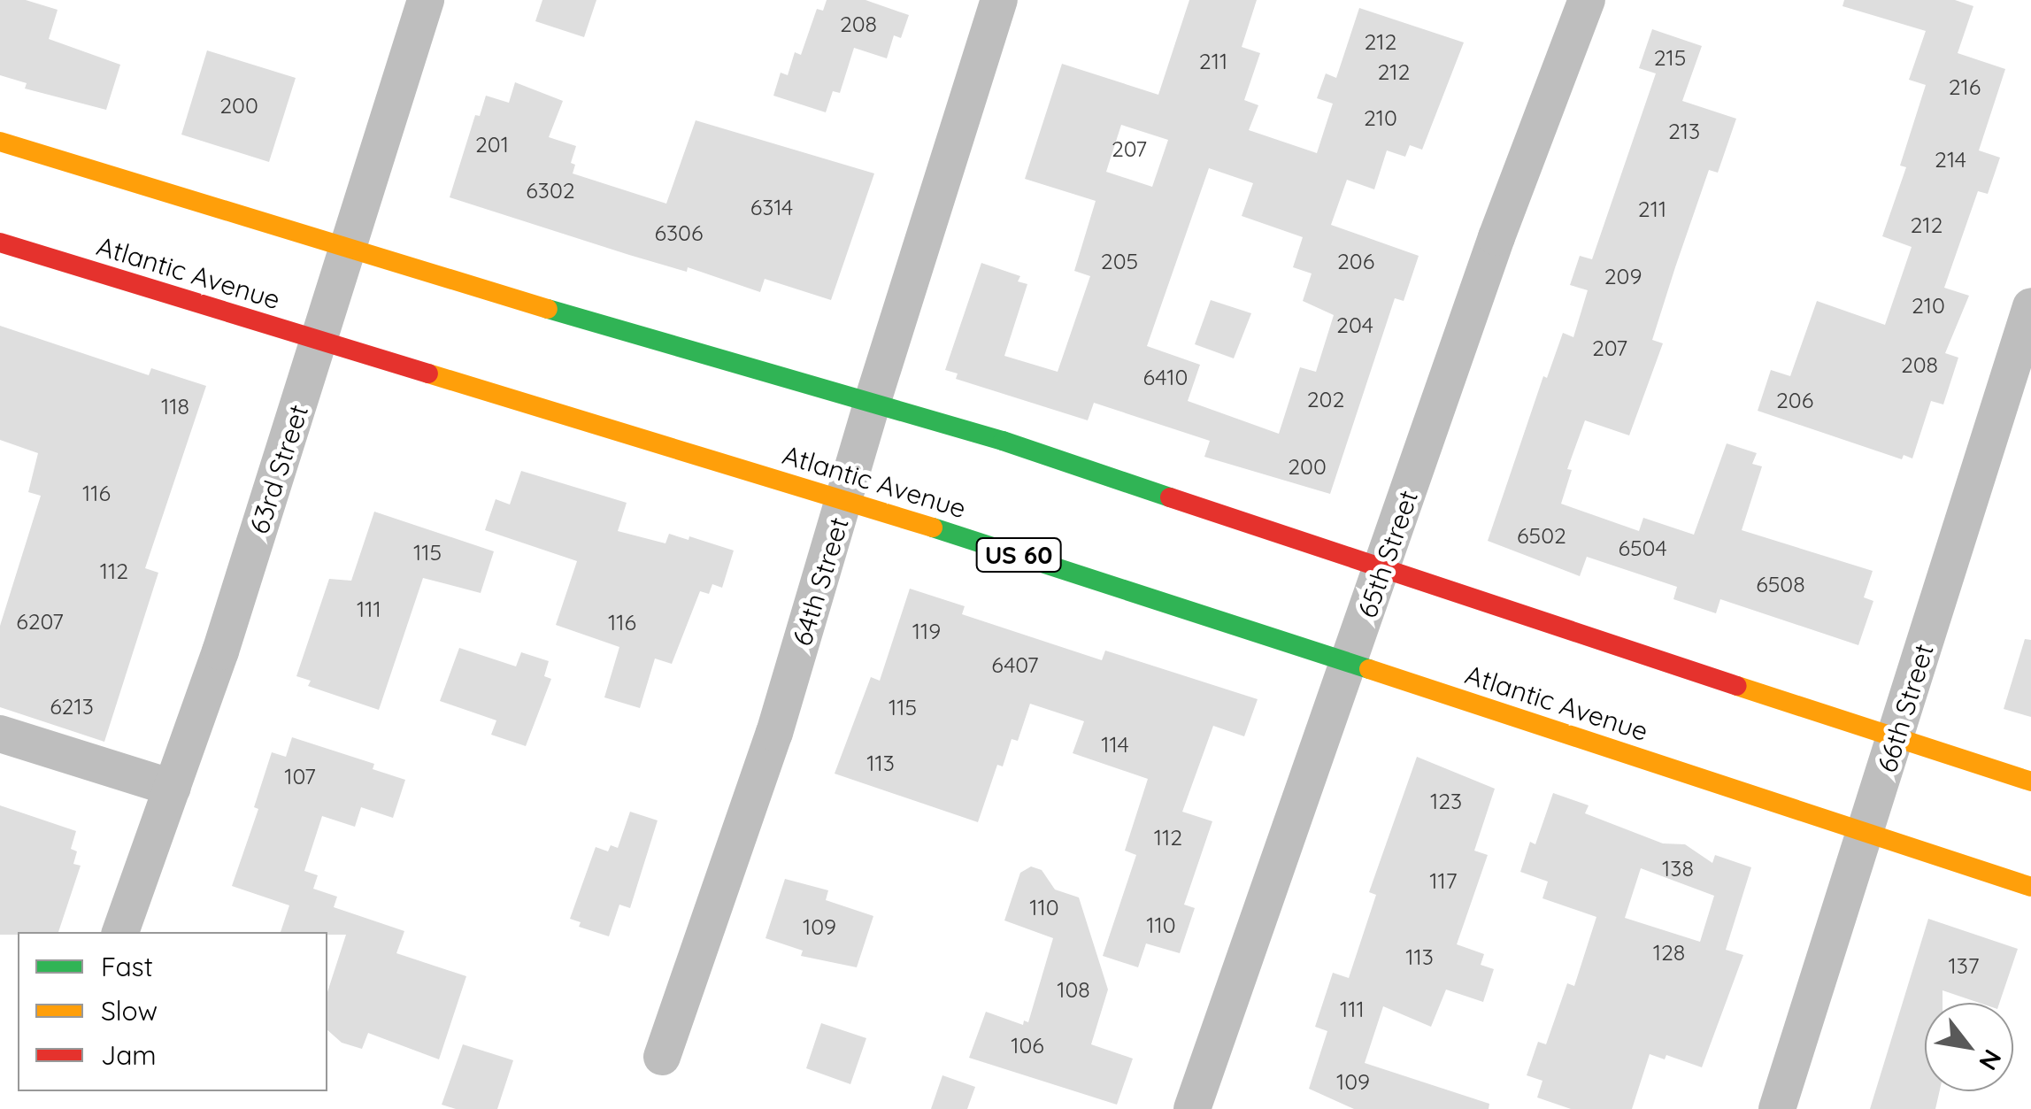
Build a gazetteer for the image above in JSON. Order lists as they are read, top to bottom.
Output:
{
  "streets": {
    "main road": ["Atlantic Avenue", "US 60"],
    "street": [
      "63rd Street",
      "65th Street",
      "64th Street",
      "66th Street"
    ]
  },
  "crossings": [
    ["Atlantic Avenue", "63rd Street"],
    ["Atlantic Avenue", "65th Street"],
    ["Atlantic Avenue", "64th Street"],
    ["Atlantic Avenue", "66th Street"]
  ],
  "house_numbers": [
    "208",
    "212",
    "215",
    "211",
    "212",
    "216",
    "200",
    "210",
    "213",
    "201",
    "207",
    "214",
    "6302",
    "6314",
    "211",
    "212",
    "6306",
    "205",
    "206",
    "209",
    "210",
    "204",
    "207",
    "208",
    "6410",
    "202",
    "206",
    "118",
    "200",
    "116",
    "6502",
    "6504",
    "115",
    "112",
    "6508",
    "111",
    "6207",
    "116",
    "119",
    "6407",
    "6213",
    "115",
    "114",
    "113",
    "107",
    "123",
    "112",
    "138",
    "117",
    "110",
    "110",
    "109",
    "128",
    "113",
    "137",
    "108",
    "111",
    "106",
    "109"
  ],
  "legend": ["Fast", "Slow", "Jam"],
  "north": "bottom right"
}
